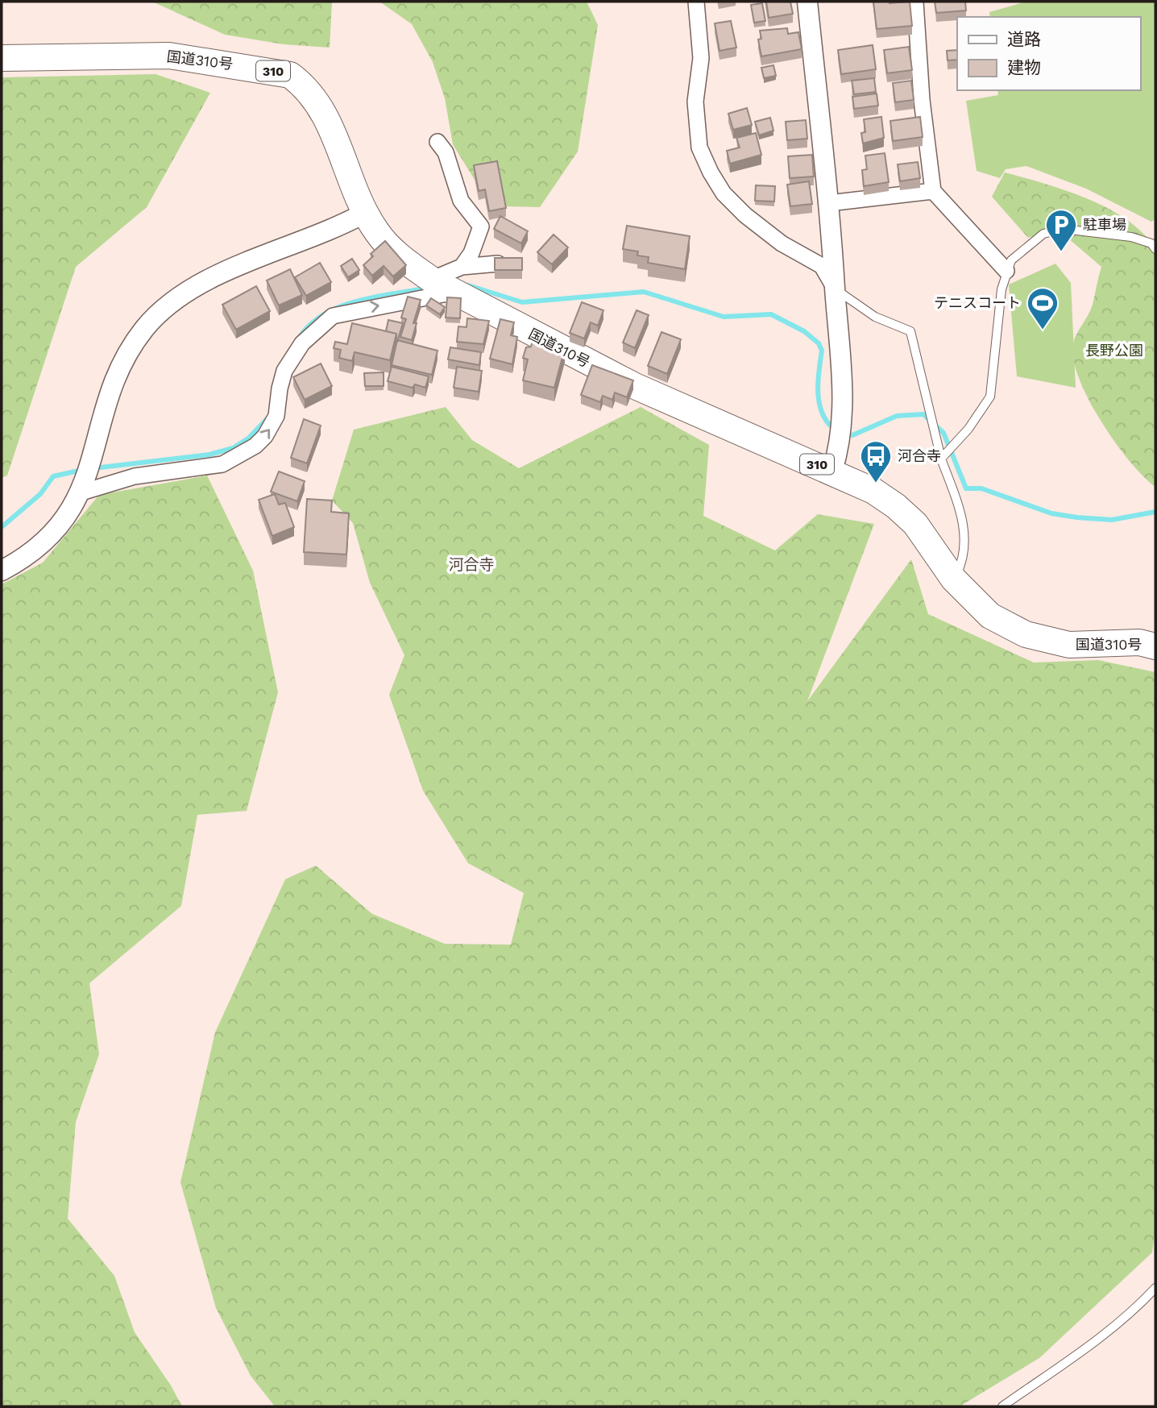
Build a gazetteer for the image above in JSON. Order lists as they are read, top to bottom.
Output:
{
  "streets": {
    "highway": ["国道310号", "310"]
  },
  "districts": ["河合寺"],
  "parks": ["長野公園"],
  "places": {
    "parking": ["駐車場"],
    "sports": ["テニスコート"],
    "bus stop": ["河合寺"]
  },
  "legend": ["道路", "建物"]
}
